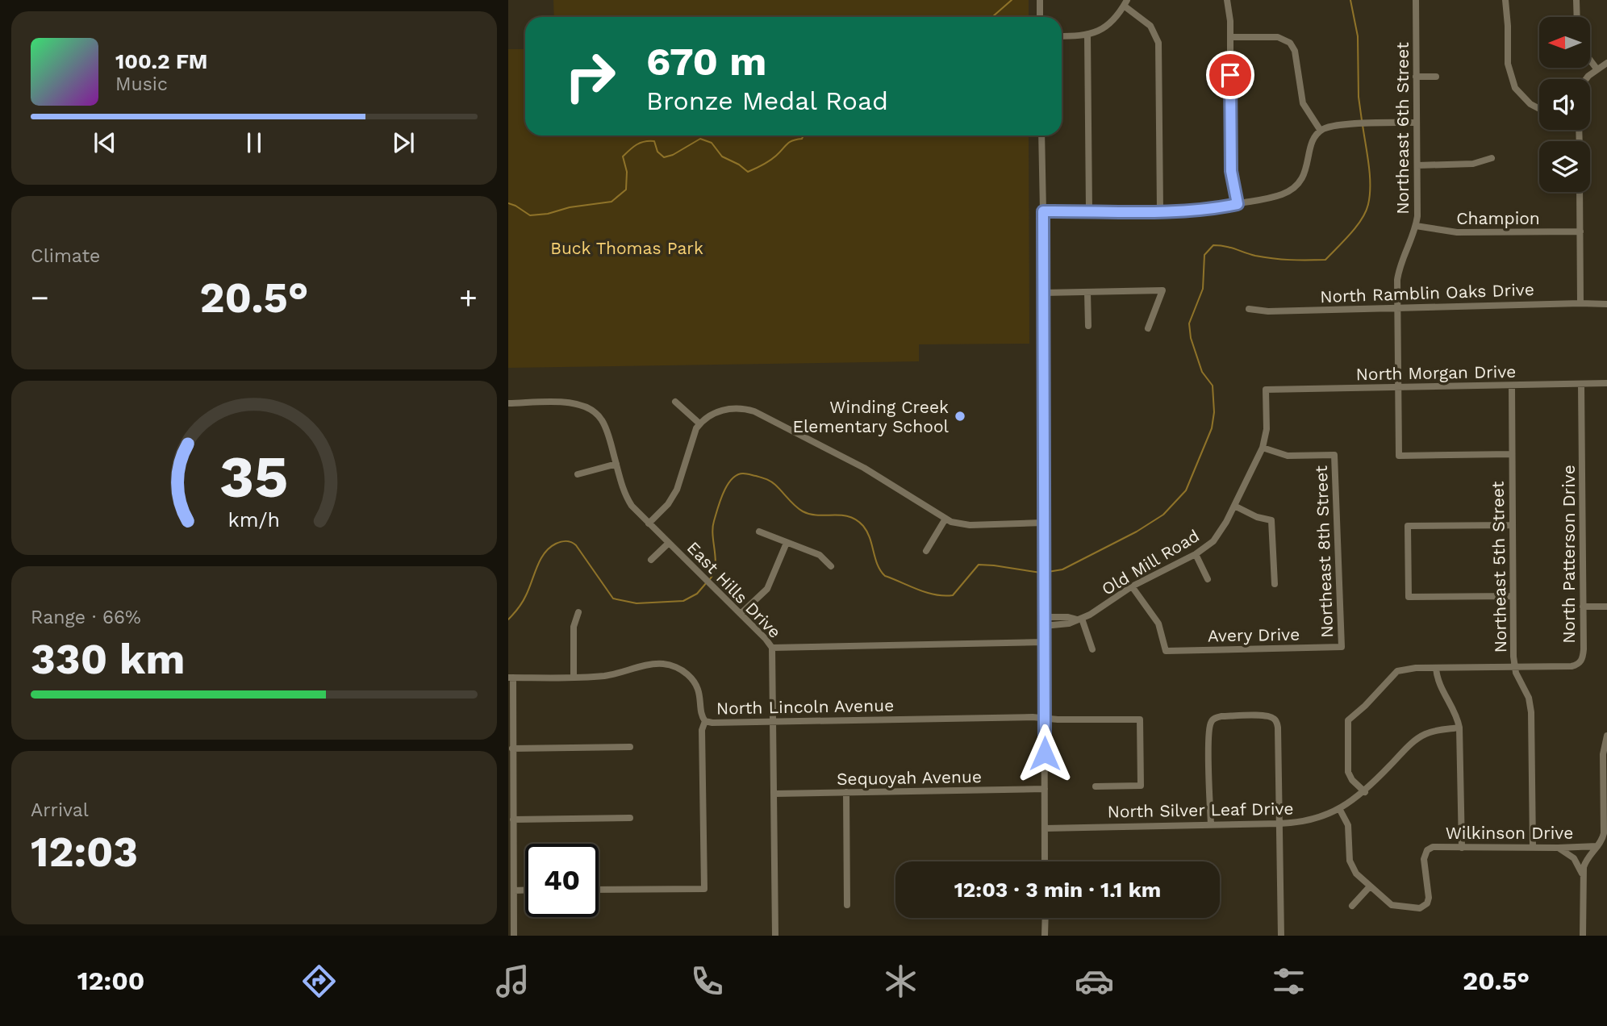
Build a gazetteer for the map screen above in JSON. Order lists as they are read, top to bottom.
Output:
{
  "streets": {
    "street": [
      "Northeast 6th Street",
      "Champion",
      "North Ramblin Oaks Drive",
      "North Morgan Drive",
      "Northeast 8th Street",
      "North Patterson Drive",
      "Old Mill Road",
      "Northeast 5th Street",
      "East Hills Drive",
      "Avery Drive",
      "North Lincoln Avenue",
      "Sequoyah Avenue",
      "North Silver Leaf Drive",
      "Wilkinson Drive"
    ]
  },
  "crossings": [
    ["Northeast 6th Street", "Champion"],
    ["Northeast 6th Street", "North Ramblin Oaks Drive"],
    ["Northeast 6th Street", "North Morgan Drive"],
    ["Northeast 6th Street", "Northeast 5th Street"],
    ["North Morgan Drive", "North Patterson Drive"],
    ["North Morgan Drive", "Old Mill Road"],
    ["North Morgan Drive", "Northeast 5th Street"],
    ["Northeast 8th Street", "Old Mill Road"],
    ["Northeast 8th Street", "Avery Drive"],
    ["North Patterson Drive", "Northeast 5th Street"],
    ["North Patterson Drive", "North Silver Leaf Drive"],
    ["Old Mill Road", "Avery Drive"],
    ["Northeast 5th Street", "Wilkinson Drive"],
    ["East Hills Drive", "North Lincoln Avenue"],
    ["East Hills Drive", "Sequoyah Avenue"],
    ["North Silver Leaf Drive", "Wilkinson Drive"]
  ],
  "parks": ["Buck Thomas Park"],
  "places": ["Winding Creek Elementary School"],
  "north": "left",
  "page": {
    "turn": ["670 m", "Bronze Medal Road"],
    "song": ["100.2 FM", "Music"],
    "tile": [
      "Climate",
      ["Range · 66%", "330 km"],
      ["Arrival", "12:03"]
    ],
    "heat": ["−", "20.5°", "+"],
    "limit": "40",
    "trip": "12:03 · 3 min · 1.1 km",
    "tabs": ["12:00", "20.5°"],
    "gauge": ["35", "km/h"]
  }
}
